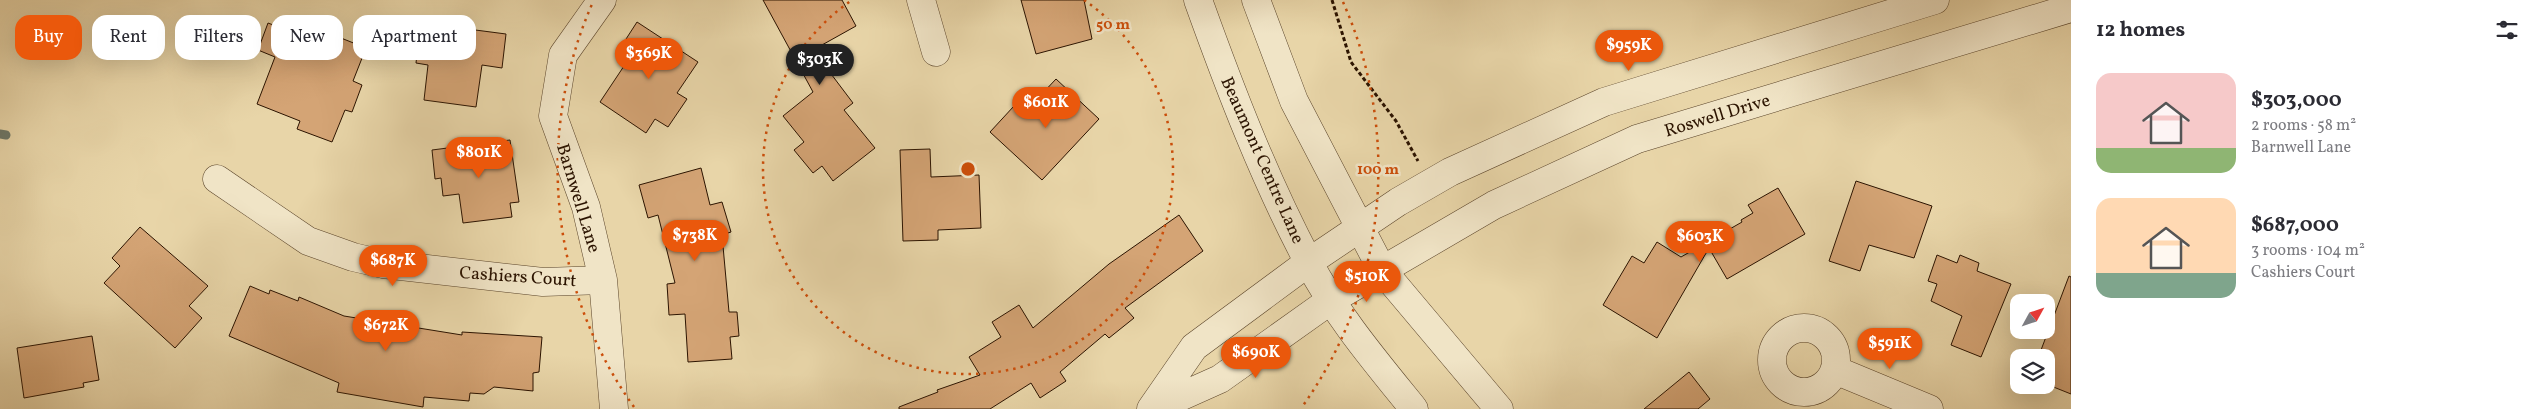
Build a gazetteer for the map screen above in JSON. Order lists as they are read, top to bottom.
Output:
{
  "streets": {
    "street": [
      "Roswell Drive",
      "Beaumont Centre Lane",
      "Barnwell Lane",
      "Cashiers Court"
    ]
  },
  "crossings": [
    ["Roswell Drive", "Beaumont Centre Lane"],
    ["Barnwell Lane", "Cashiers Court"]
  ],
  "north": "top right",
  "page": {
    "heading": "12 homes",
    "chip": [
      "Buy",
      "Rent",
      "Filters",
      "New",
      "Apartment"
    ],
    "price": [
      "$959K",
      "$369K",
      "$303K",
      "$601K",
      "$801K",
      "$738K",
      "$603K",
      "$687K",
      "$510K",
      "$672K",
      "$591K",
      "$690K"
    ],
    "list": [
      {
        "name": "$303,000",
        "note": "2 rooms · 58 m² · Barnwell Lane"
      },
      {
        "name": "$687,000",
        "note": "3 rooms · 104 m² · Cashiers Court"
      }
    ]
  },
  "rings": ["50 m", "100 m"]
}
